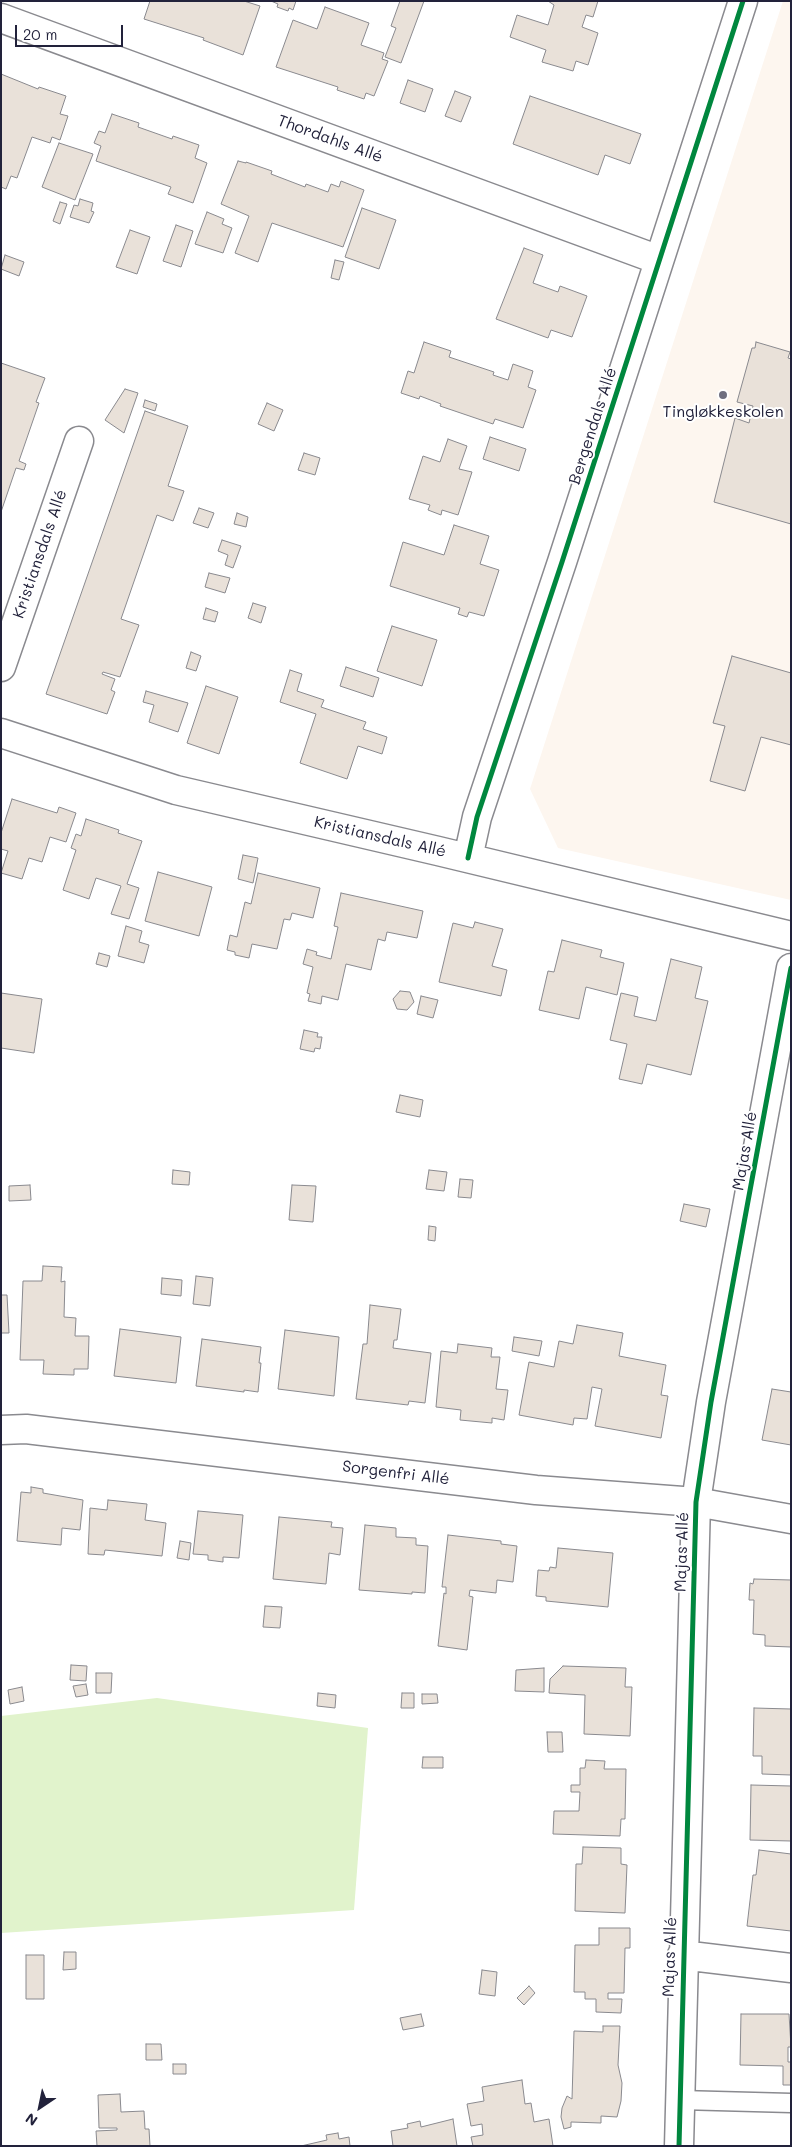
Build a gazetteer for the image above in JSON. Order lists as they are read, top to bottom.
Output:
{
  "streets": {
    "street": [
      "Thordahls Allé",
      "Bergendals Allé",
      "Kristiansdals Allé",
      "Majas Allé",
      "Sorgenfri Allé"
    ]
  },
  "crossings": [
    ["Thordahls Allé", "Bergendals Allé"],
    ["Bergendals Allé", "Kristiansdals Allé"],
    ["Majas Allé", "Sorgenfri Allé"]
  ],
  "places": ["Tingløkkeskolen"],
  "scale_bar": "20 m",
  "north": "bottom left"
}
